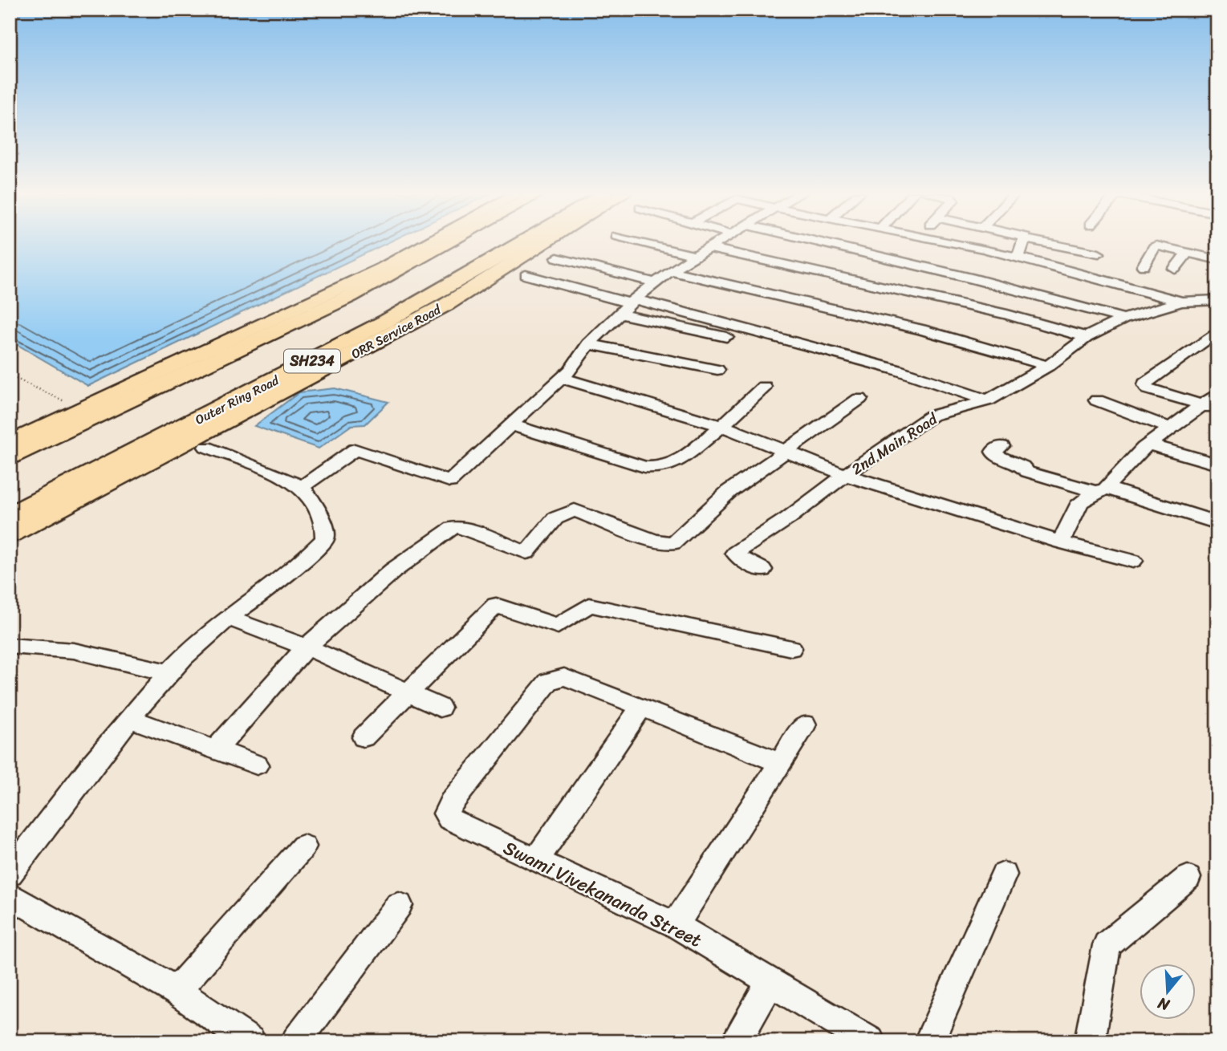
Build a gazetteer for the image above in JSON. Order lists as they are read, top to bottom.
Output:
{
  "streets": {
    "highway": ["SH234", "Outer Ring Road"],
    "main road": ["ORR Service Road"],
    "street": ["2nd Main Road", "Swami Vivekananda Street"]
  },
  "north": "bottom"
}
